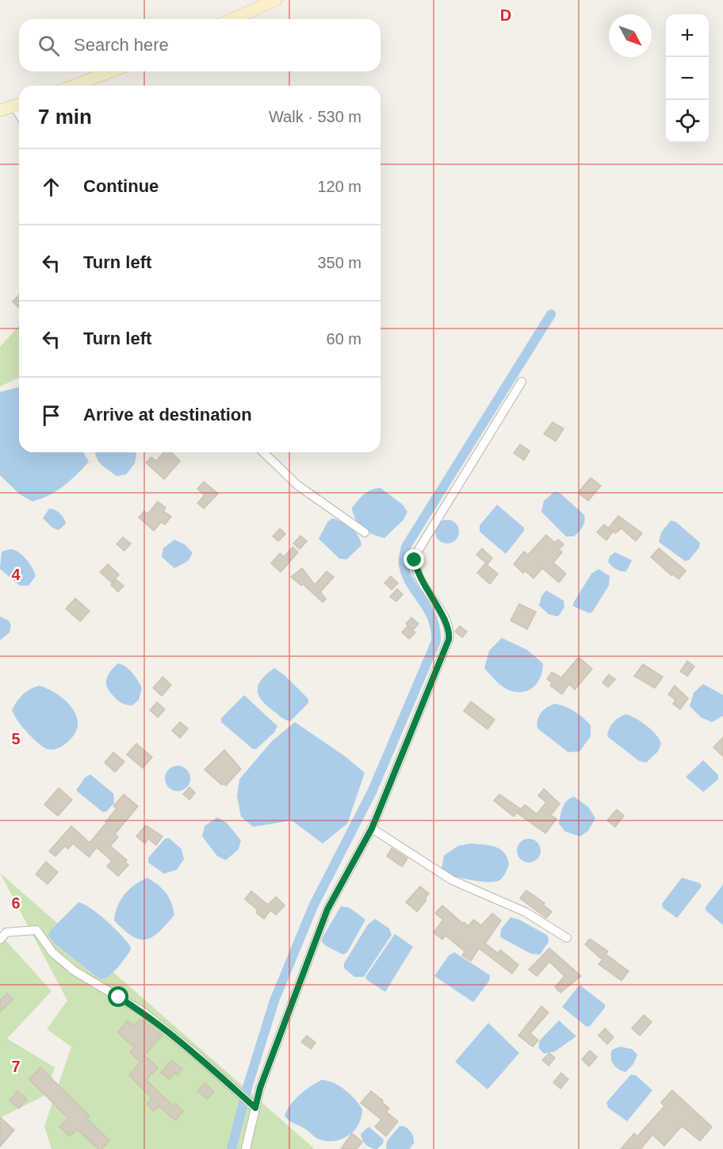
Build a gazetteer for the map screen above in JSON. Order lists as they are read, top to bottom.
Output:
{
  "north": "bottom right",
  "page": {
    "map_buttons": ["+", "−"],
    "search": "Search here",
    "heading": ["7 min", "Walk · 530 m"],
    "list": [
      ["Continue", "120 m"],
      ["Turn left", "350 m"],
      ["Turn left", "60 m"],
      "Arrive at destination"
    ]
  },
  "grid": {
    "columns": ["D"],
    "rows": [
      "4",
      "5",
      "6",
      "7"
    ]
  }
}
